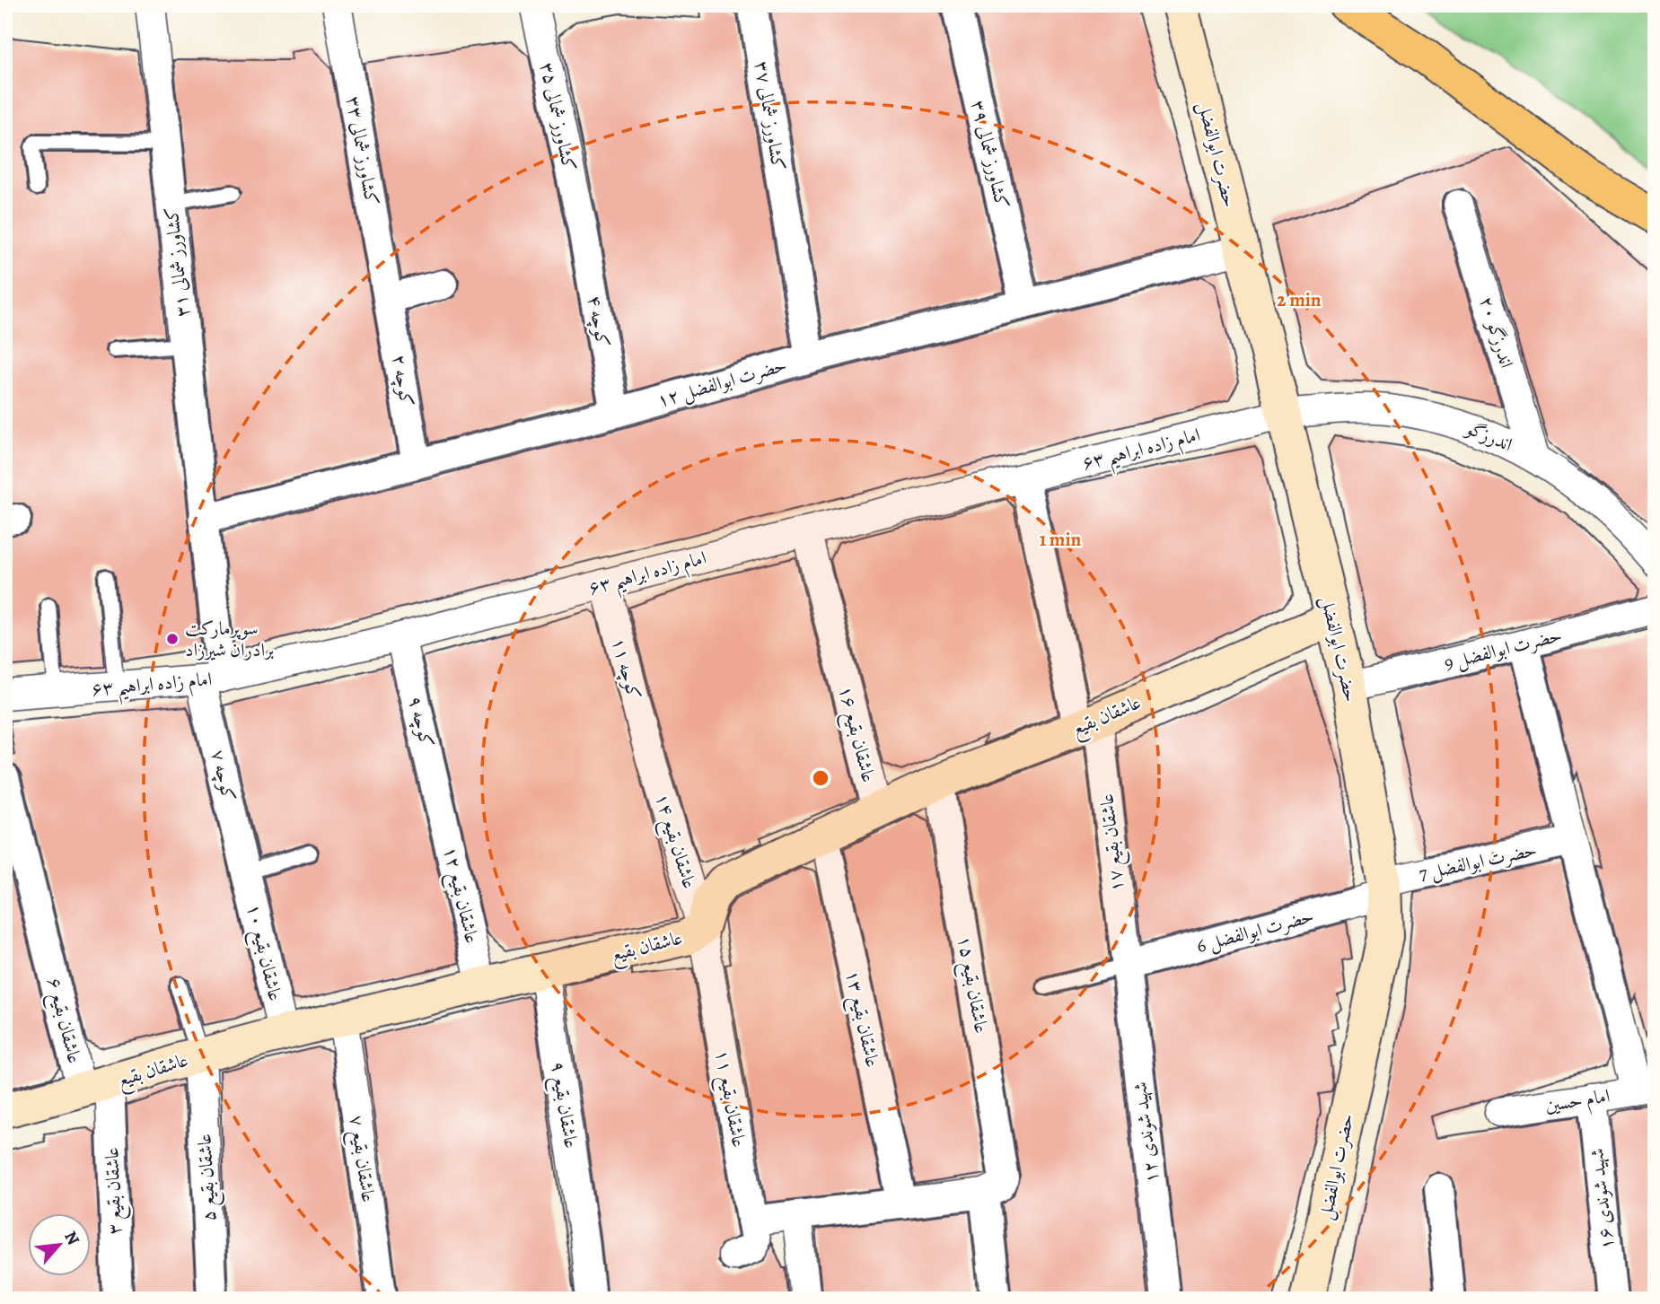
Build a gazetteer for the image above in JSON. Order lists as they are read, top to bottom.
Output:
{
  "streets": {
    "street": [
      "کشاورز شمالی ۳۷",
      "کشاورز شمالی ۳۵",
      "کشاورز شمالی ۳۳",
      "کشاورز شمالی ۳۹",
      "حضرت ابوالفضل",
      "کشاورز شمالی ۳۱",
      "کوچه ۴",
      "اندرزگو ۲۰",
      "کوچه ۲",
      "حضرت ابوالفضل ۱۲",
      "اندرزگو",
      "امام زاده ابراهیم ۶۳",
      "حضرت ابوالفضل 9",
      "کوچه ۱۱",
      "عاشقان بقیع",
      "کوچه ۹",
      "عاشقان بقیع ۱۶",
      "کوچه ۷",
      "عاشقان بقیع ۱۴",
      "عاشقان بقیع ۱۷",
      "حضرت ابوالفضل 7",
      "عاشقان بقیع ۱۲",
      "حضرت ابوالفضل 6",
      "عاشقان بقیع ۱۰",
      "عاشقان بقیع ۱۵",
      "عاشقان بقیع ۱۳",
      "عاشقان بقیع ۶",
      "عاشقان بقیع ۱۱",
      "امام حسین",
      "عاشقان بقیع ۹",
      "شهید شوندی ۱۲",
      "عاشقان بقیع ۷",
      "عاشقان بقیع ۵",
      "عاشقان بقیع ۳",
      "شهید شوندی ۱۶"
    ]
  },
  "crossings": [
    ["کشاورز شمالی ۳۷", "حضرت ابوالفضل ۱۲"],
    ["کشاورز شمالی ۳۵", "کوچه ۴"],
    ["کشاورز شمالی ۳۳", "کوچه ۲"],
    ["کشاورز شمالی ۳۹", "حضرت ابوالفضل ۱۲"],
    ["حضرت ابوالفضل", "حضرت ابوالفضل ۱۲"],
    ["حضرت ابوالفضل", "اندرزگو"],
    ["حضرت ابوالفضل", "امام زاده ابراهیم ۶۳"],
    ["حضرت ابوالفضل", "حضرت ابوالفضل 9"],
    ["حضرت ابوالفضل", "عاشقان بقیع"],
    ["حضرت ابوالفضل", "حضرت ابوالفضل 7"],
    ["حضرت ابوالفضل", "حضرت ابوالفضل 6"],
    ["کشاورز شمالی ۳۱", "حضرت ابوالفضل ۱۲"],
    ["کشاورز شمالی ۳۱", "امام زاده ابراهیم ۶۳"],
    ["کشاورز شمالی ۳۱", "کوچه ۷"],
    ["کوچه ۴", "حضرت ابوالفضل ۱۲"],
    ["اندرزگو ۲۰", "اندرزگو"],
    ["کوچه ۲", "حضرت ابوالفضل ۱۲"],
    ["اندرزگو", "امام زاده ابراهیم ۶۳"],
    ["امام زاده ابراهیم ۶۳", "کوچه ۱۱"],
    ["امام زاده ابراهیم ۶۳", "کوچه ۹"],
    ["امام زاده ابراهیم ۶۳", "عاشقان بقیع ۱۶"],
    ["امام زاده ابراهیم ۶۳", "کوچه ۷"],
    ["امام زاده ابراهیم ۶۳", "عاشقان بقیع ۱۷"],
    ["کوچه ۱۱", "عاشقان بقیع ۱۴"],
    ["عاشقان بقیع", "عاشقان بقیع ۱۶"],
    ["عاشقان بقیع", "عاشقان بقیع ۱۴"],
    ["عاشقان بقیع", "عاشقان بقیع ۱۷"],
    ["عاشقان بقیع", "عاشقان بقیع ۱۲"],
    ["عاشقان بقیع", "عاشقان بقیع ۱۰"],
    ["عاشقان بقیع", "عاشقان بقیع ۱۵"],
    ["عاشقان بقیع", "عاشقان بقیع ۱۳"],
    ["عاشقان بقیع", "عاشقان بقیع ۶"],
    ["عاشقان بقیع", "عاشقان بقیع ۱۱"],
    ["عاشقان بقیع", "عاشقان بقیع ۹"],
    ["عاشقان بقیع", "عاشقان بقیع ۷"],
    ["عاشقان بقیع", "عاشقان بقیع ۵"],
    ["عاشقان بقیع", "عاشقان بقیع ۳"],
    ["کوچه ۹", "عاشقان بقیع ۱۲"],
    ["کوچه ۷", "عاشقان بقیع ۱۰"],
    ["عاشقان بقیع ۱۴", "عاشقان بقیع ۱۱"],
    ["عاشقان بقیع ۱۷", "حضرت ابوالفضل 6"],
    ["عاشقان بقیع ۱۷", "شهید شوندی ۱۲"],
    ["حضرت ابوالفضل 7", "حضرت ابوالفضل 6"],
    ["حضرت ابوالفضل 6", "شهید شوندی ۱۲"],
    ["عاشقان بقیع ۶", "عاشقان بقیع ۳"],
    ["امام حسین", "شهید شوندی ۱۶"]
  ],
  "places": ["سوپرمارکت برادران شیرزاد"],
  "north": "top right",
  "rings": ["2 min", "1 min"]
}
